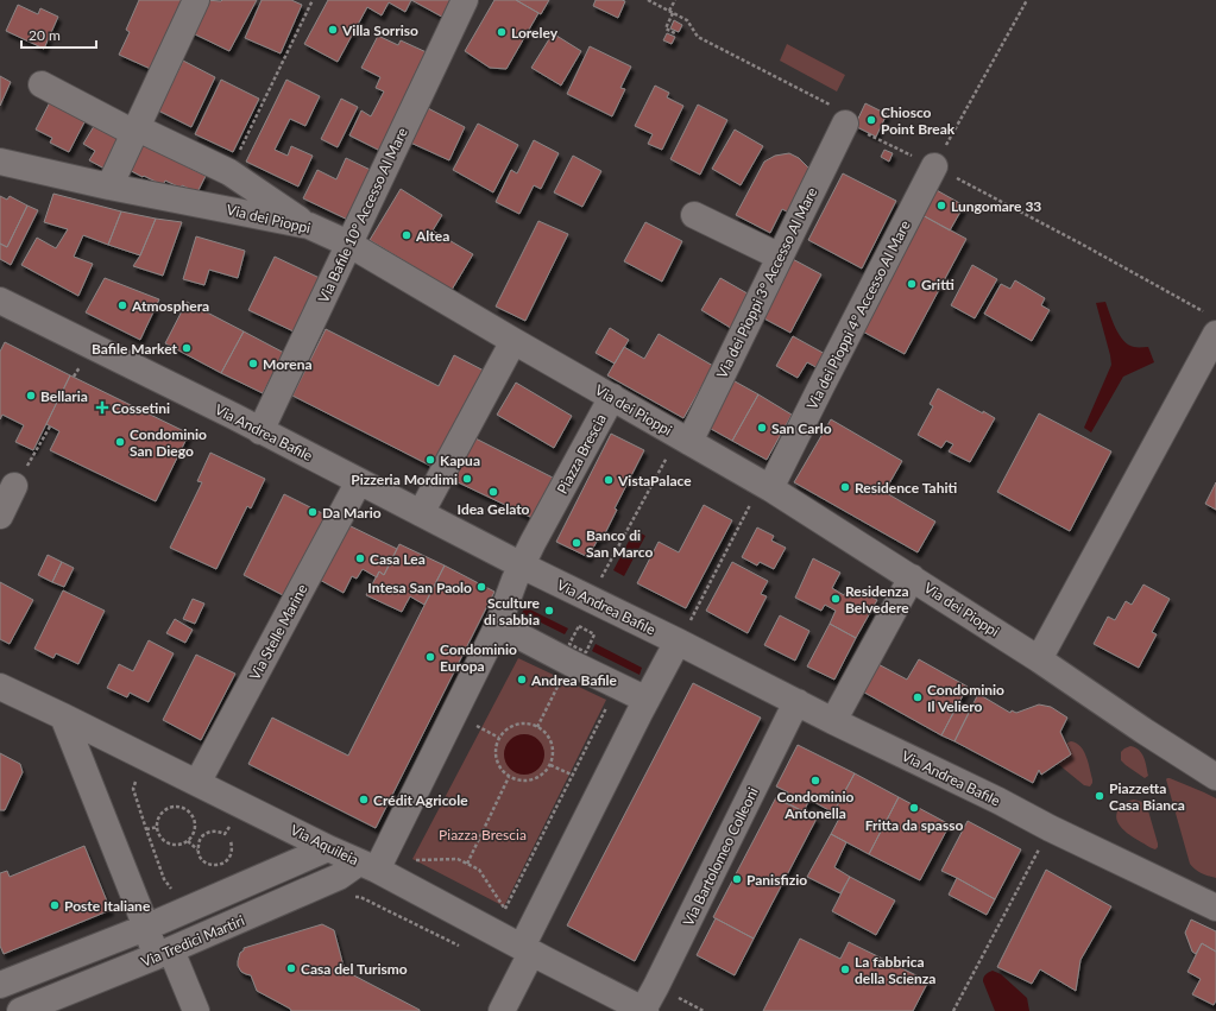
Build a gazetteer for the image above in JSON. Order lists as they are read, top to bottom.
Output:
{
  "streets": {
    "street": [
      "Via Bafile 10° Accesso Al Mare",
      "Via dei Pioppi",
      "Via dei Pioppi 3° Accesso Al Mare",
      "Via dei Pioppi 4° Accesso Al Mare",
      "Via Andrea Bafile",
      "Piazza Brescia",
      "Via Stelle Marine",
      "Via Aquileia",
      "Via Bartolomeo Colleoni",
      "Via Tredici Martiri"
    ]
  },
  "crossings": [
    ["Via Bafile 10° Accesso Al Mare", "Via dei Pioppi"],
    ["Via Bafile 10° Accesso Al Mare", "Via Andrea Bafile"],
    ["Via dei Pioppi", "Via dei Pioppi 3° Accesso Al Mare"],
    ["Via dei Pioppi", "Via dei Pioppi 4° Accesso Al Mare"],
    ["Via dei Pioppi", "Piazza Brescia"],
    ["Via Andrea Bafile", "Piazza Brescia"],
    ["Via Andrea Bafile", "Via Stelle Marine"],
    ["Via Andrea Bafile", "Via Bartolomeo Colleoni"],
    ["Piazza Brescia", "Via Aquileia"],
    ["Piazza Brescia", "Via Tredici Martiri"],
    ["Via Stelle Marine", "Via Aquileia"],
    ["Via Aquileia", "Via Bartolomeo Colleoni"],
    ["Via Aquileia", "Via Tredici Martiri"]
  ],
  "parks": ["Piazza Brescia"],
  "places": {
    "other": [
      "Villa Sorriso",
      "Loreley",
      "Chiosco Point Break",
      "Lungomare 33",
      "Altea",
      "Gritti",
      "Atmosphera",
      "Bafile Market",
      "Morena",
      "Bellaria",
      "San Carlo",
      "Condominio San Diego",
      "Kapua",
      "Pizzeria Mordimi",
      "VistaPalace",
      "Residence Tahiti",
      "Idea Gelato",
      "Da Mario",
      "Banco di San Marco",
      "Casa Lea",
      "Intesa San Paolo",
      "Residenza Belvedere",
      "Sculture di sabbia",
      "Condominio Europa",
      "Andrea Bafile",
      "Condominio Il Veliero",
      "Condominio Antonella",
      "Piazzetta Casa Bianca",
      "Crédit Agricole",
      "Fritta da spasso",
      "Panisfizio",
      "Poste Italiane",
      "Casa del Turismo",
      "La fabbrica della Scienza"
    ],
    "health": ["Cossetini"]
  },
  "scale_bar": "20 m"
}
